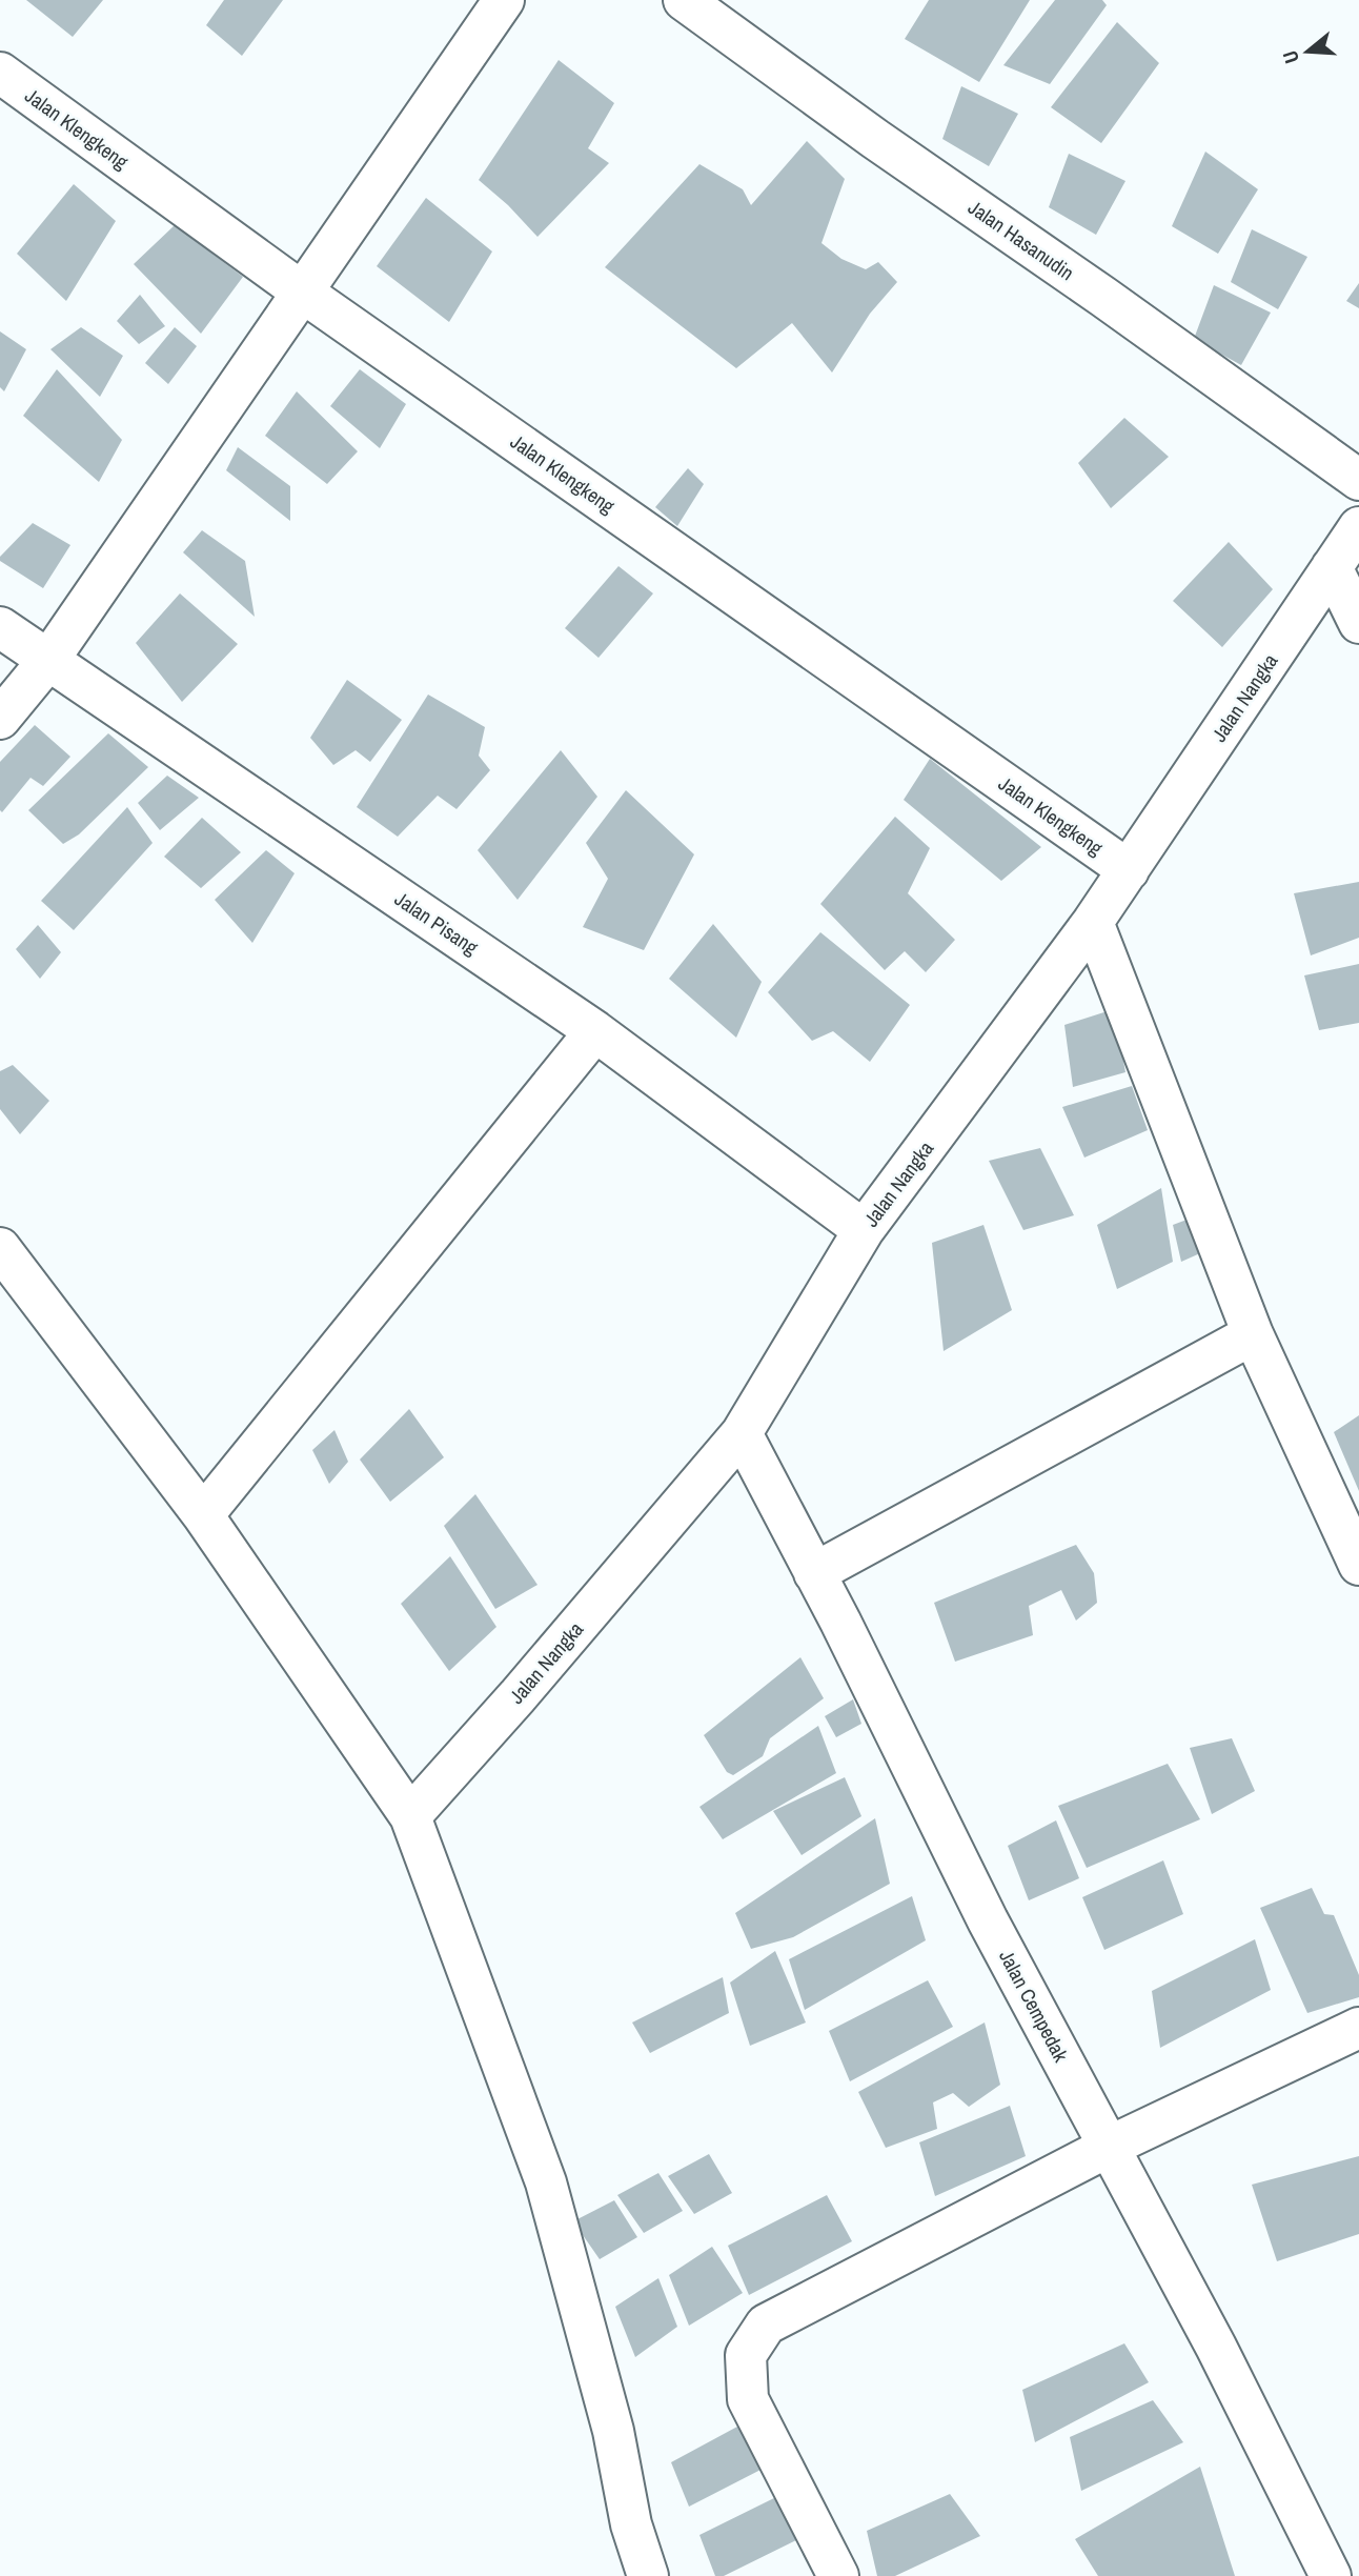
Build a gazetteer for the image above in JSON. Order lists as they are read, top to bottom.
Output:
{
  "streets": {
    "street": [
      "Jalan Klengkeng",
      "Jalan Hasanudin",
      "Jalan Nangka",
      "Jalan Pisang",
      "Jalan Cempedak"
    ]
  },
  "crossings": [
    ["Jalan Klengkeng", "Jalan Nangka"],
    ["Jalan Nangka", "Jalan Pisang"],
    ["Jalan Nangka", "Jalan Cempedak"]
  ],
  "north": "left"
}
